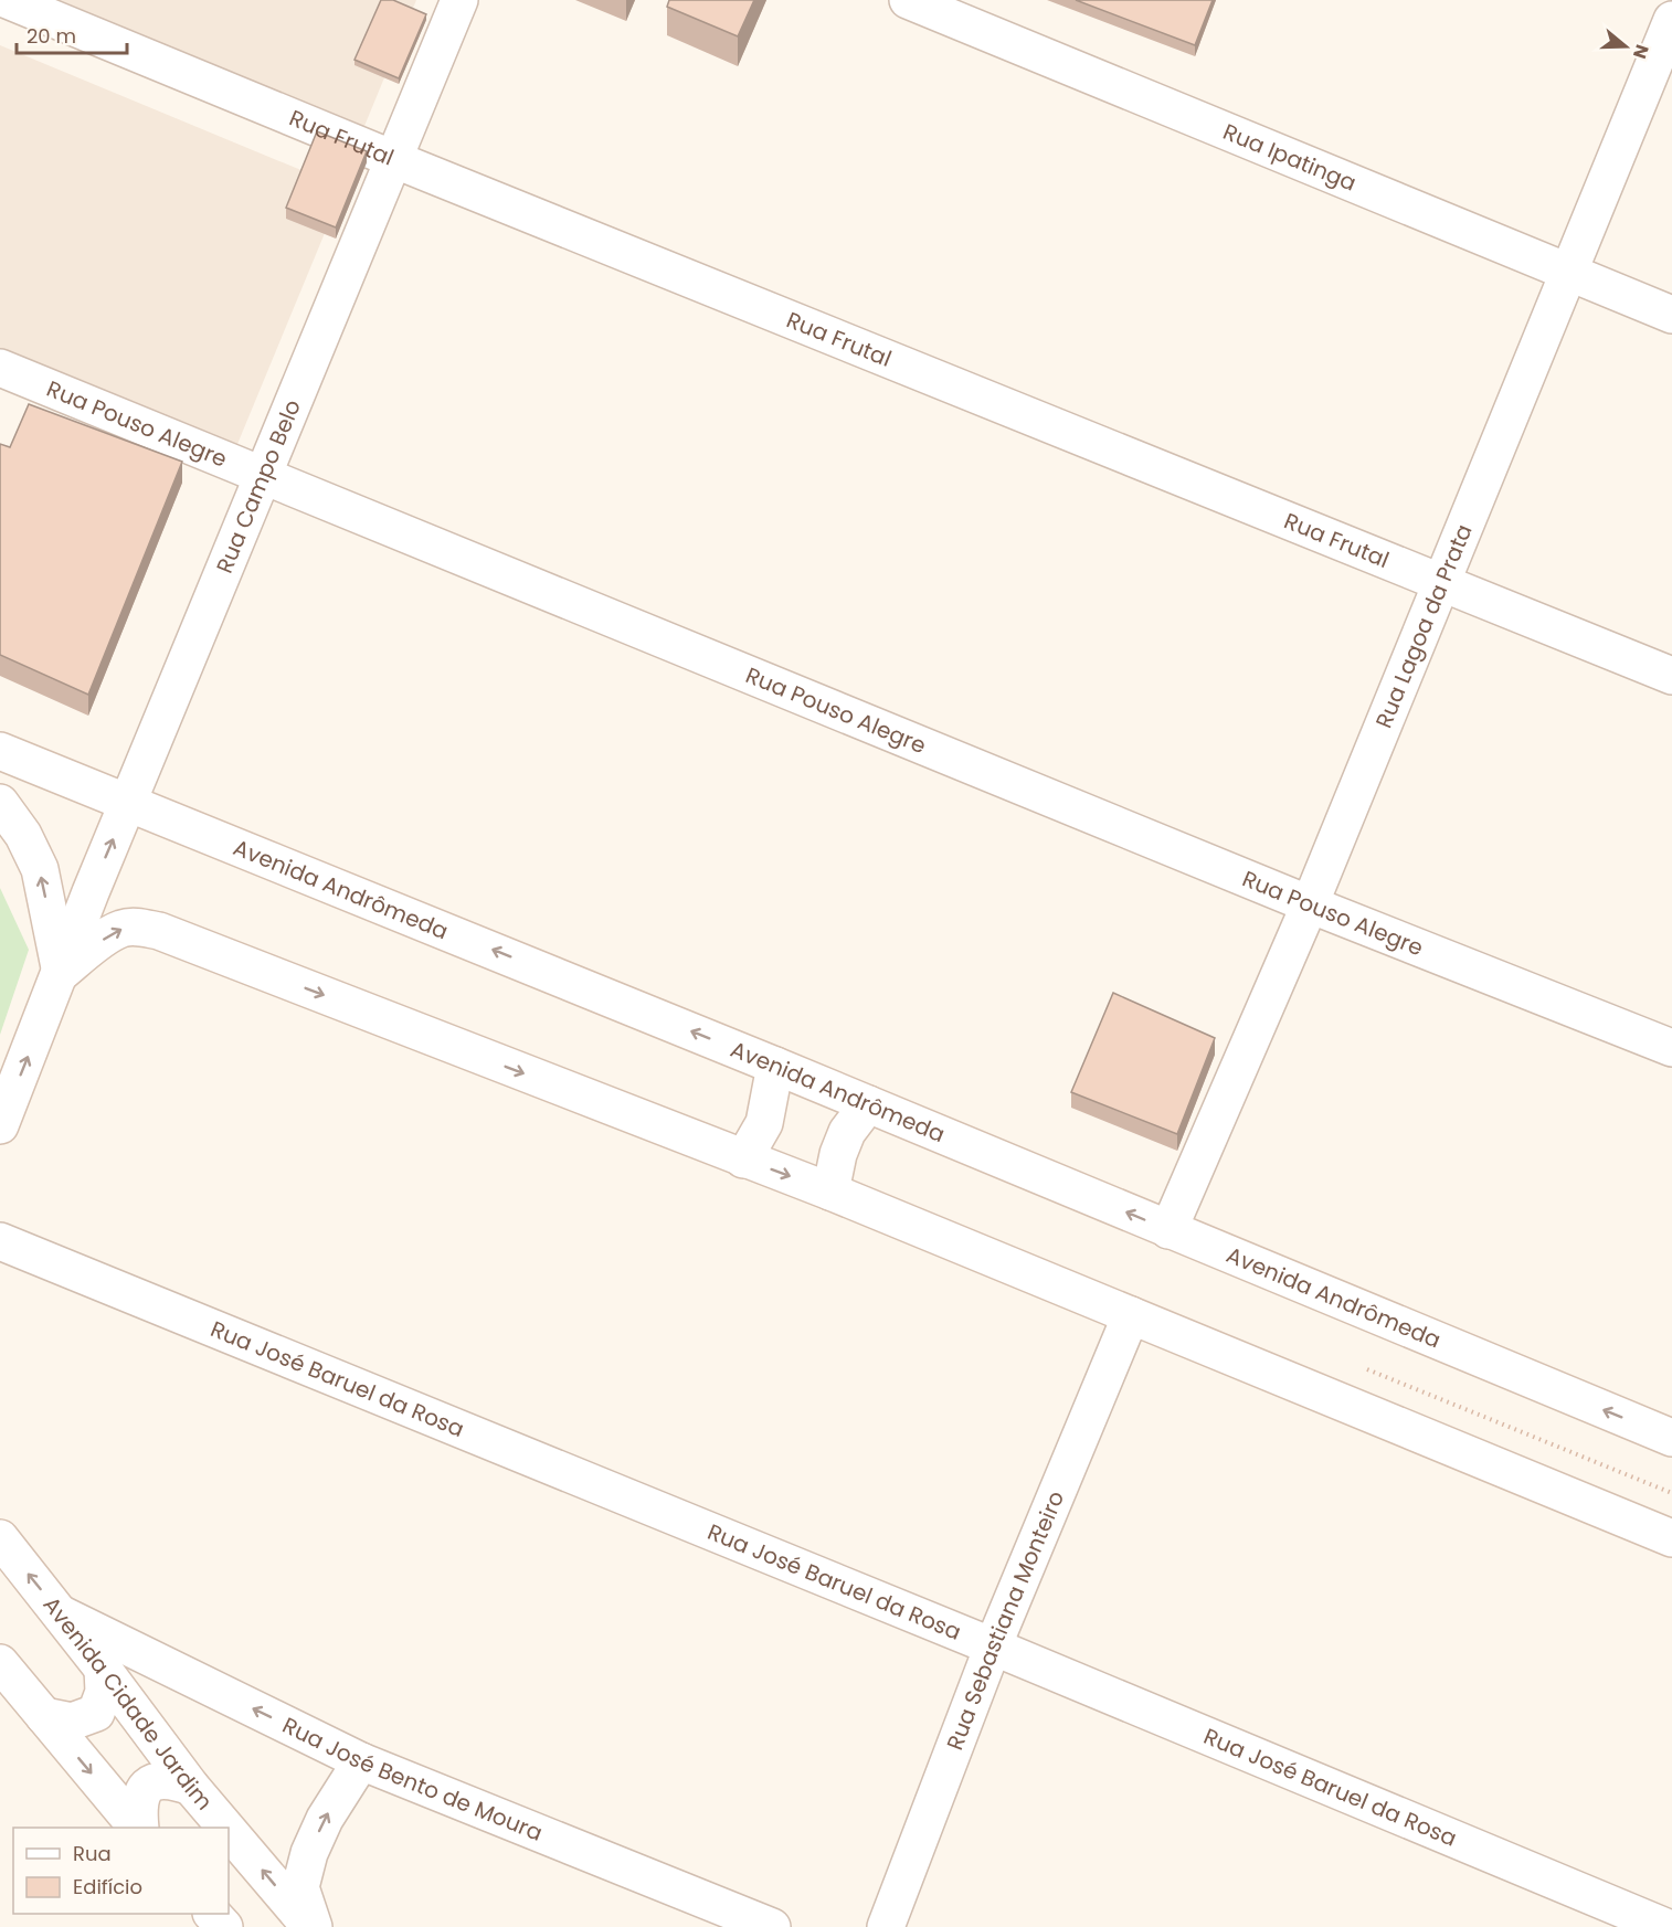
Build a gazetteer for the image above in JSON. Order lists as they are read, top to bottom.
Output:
{
  "streets": {
    "street": [
      "Rua Frutal",
      "Rua Ipatinga",
      "Rua Pouso Alegre",
      "Rua Campo Belo",
      "Rua Lagoa da Prata",
      "Avenida Andrômeda",
      "Rua José Baruel da Rosa",
      "Rua Sebastiana Monteiro",
      "Avenida Cidade Jardim",
      "Rua José Bento de Moura"
    ]
  },
  "crossings": [
    ["Rua Frutal", "Rua Campo Belo"],
    ["Rua Frutal", "Rua Lagoa da Prata"],
    ["Rua Ipatinga", "Rua Lagoa da Prata"],
    ["Rua Pouso Alegre", "Rua Campo Belo"],
    ["Rua Pouso Alegre", "Rua Lagoa da Prata"],
    ["Rua Campo Belo", "Avenida Andrômeda"],
    ["Rua Lagoa da Prata", "Avenida Andrômeda"],
    ["Rua José Baruel da Rosa", "Rua Sebastiana Monteiro"],
    ["Avenida Cidade Jardim", "Rua José Bento de Moura"]
  ],
  "one_way": ["Avenida Cidade Jardim"],
  "legend": ["Rua", "Edifício"],
  "scale_bar": "20 m",
  "north": "right"
}
